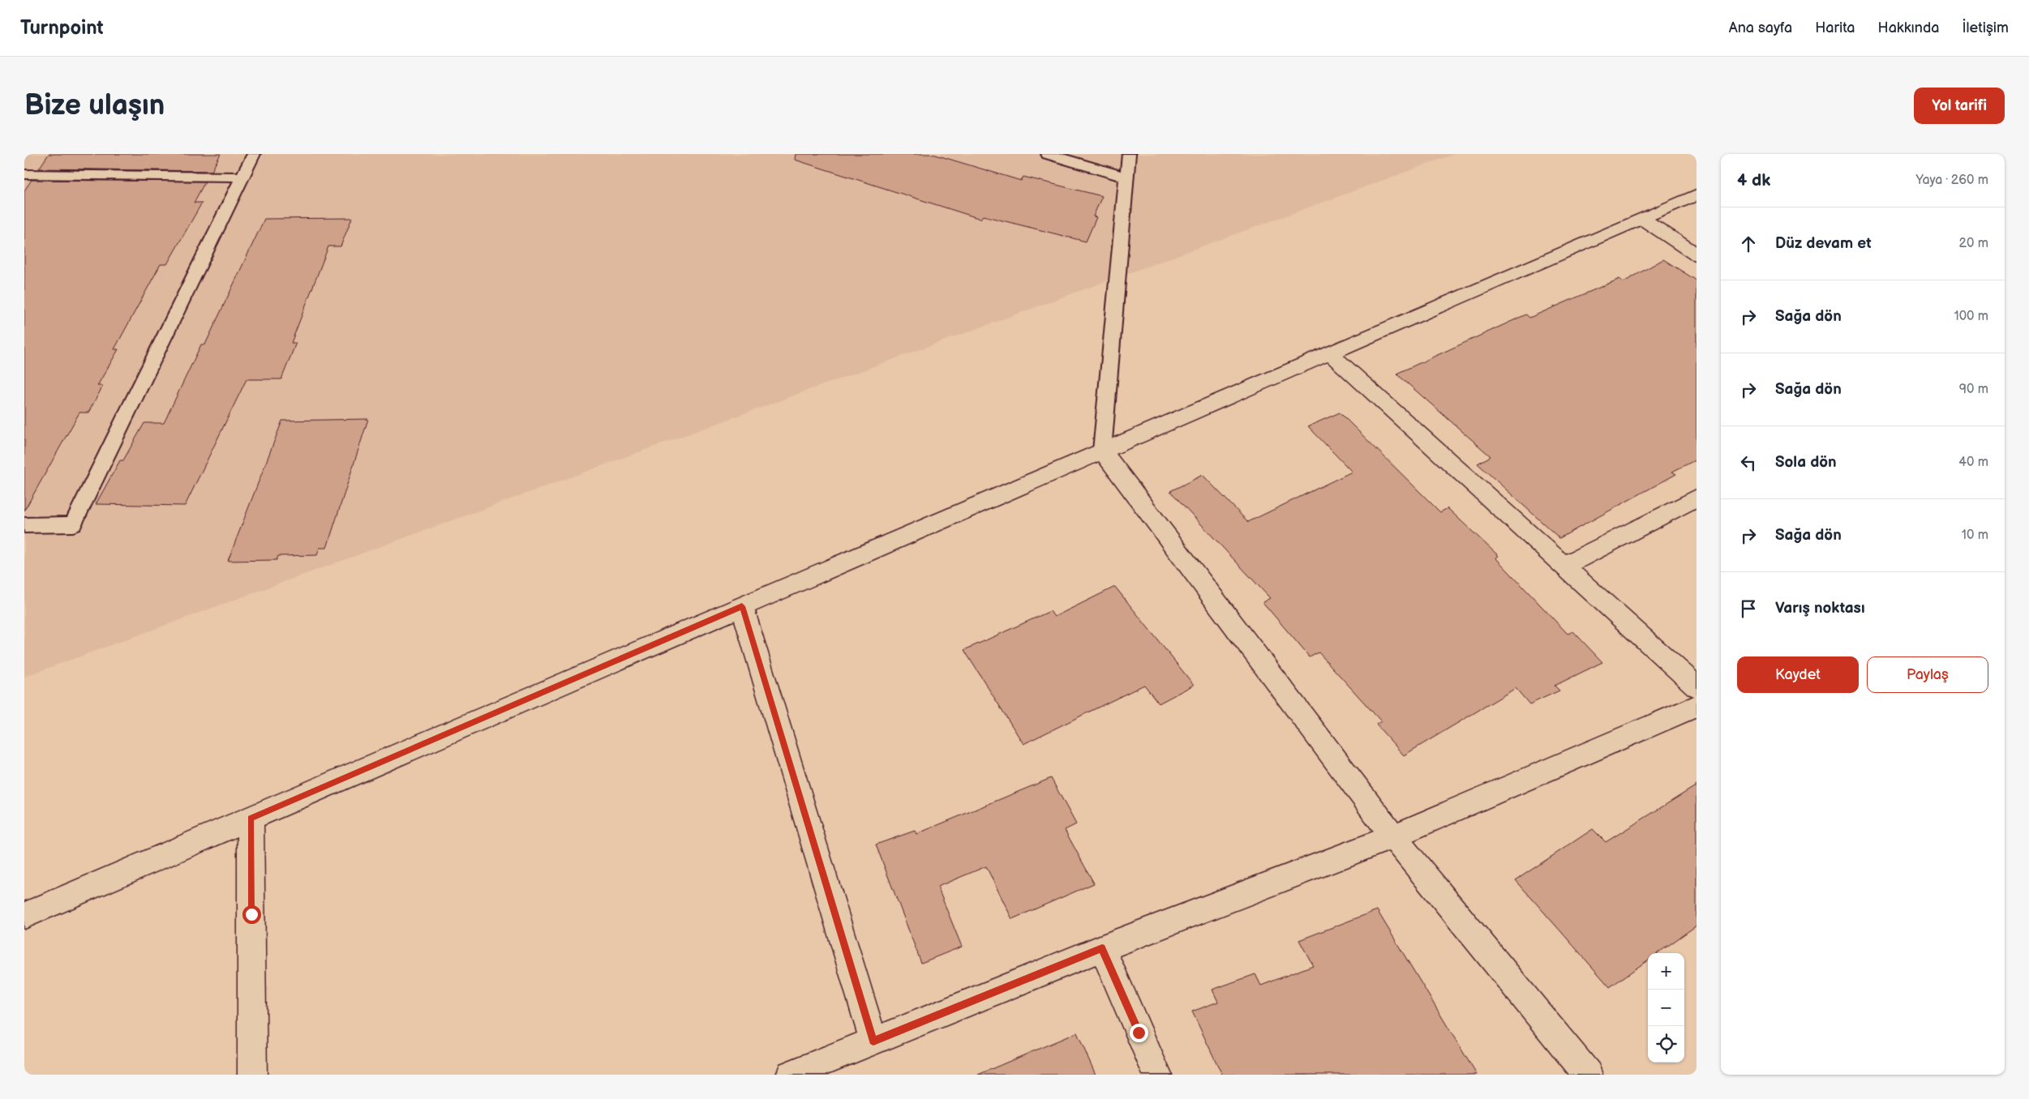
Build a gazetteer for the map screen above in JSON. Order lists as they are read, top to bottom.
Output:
{
  "page": {
    "header": "Turnpoint",
    "nav": [
      "Ana sayfa",
      "Harita",
      "Hakkında",
      "İletişim"
    ],
    "buttons": [
      "Yol tarifi",
      ["Kaydet", "Paylaş"]
    ],
    "title": "Bize ulaşın",
    "heading": ["4 dk", "Yaya · 260 m"],
    "list": [
      ["Düz devam et", "20 m"],
      ["Sağa dön", "100 m"],
      ["Sağa dön", "90 m"],
      ["Sola dön", "40 m"],
      ["Sağa dön", "10 m"],
      "Varış noktası"
    ],
    "map_buttons": ["+", "−"]
  }
}
